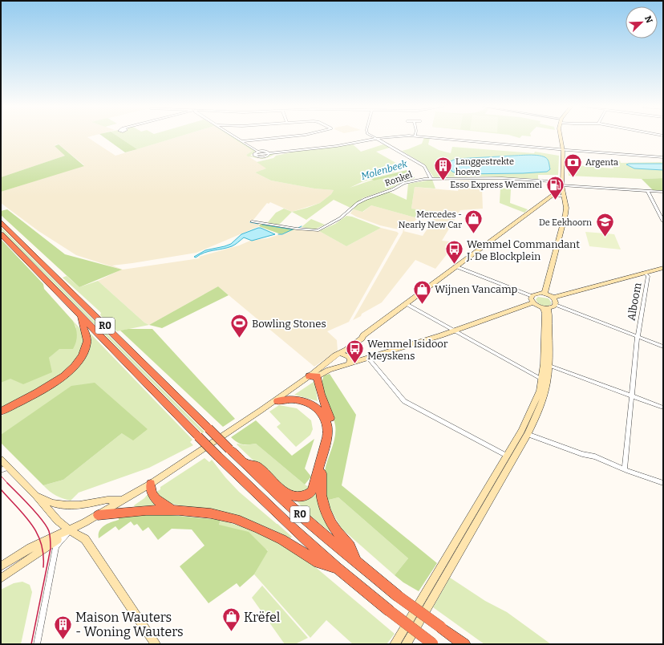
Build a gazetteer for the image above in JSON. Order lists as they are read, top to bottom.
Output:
{
  "streets": {
    "highway": ["R0"],
    "street": ["Ronkel", "Alboom"]
  },
  "water": ["Molenbeek"],
  "places": {
    "bank": ["Argenta"],
    "building": ["Langgestrekte hoeve", "Maison Wauters - Woning Wauters"],
    "fuel station": ["Esso Express Wemmel"],
    "shop": ["Mercedes - Nearly New Car", "Wijnen Vancamp", "Krëfel"],
    "school or university": ["De Eekhoorn"],
    "bus stop": ["Wemmel Commandant J. De Blockplein", "Wemmel Isidoor Meyskens"],
    "sports": ["Bowling Stones"]
  },
  "north": "top right"
}
